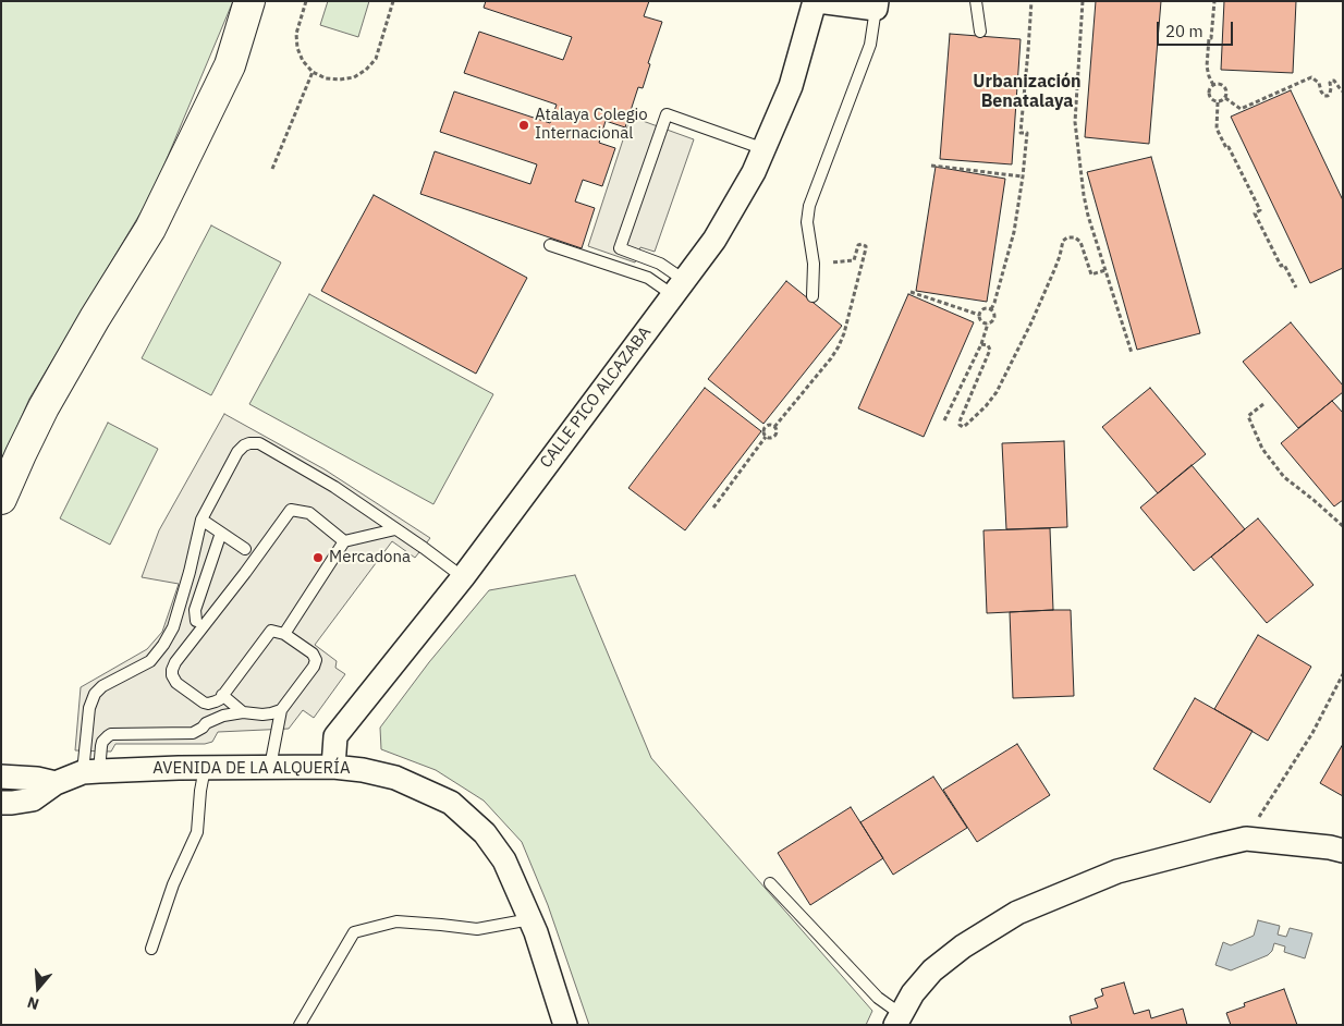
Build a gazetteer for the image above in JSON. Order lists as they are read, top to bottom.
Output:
{
  "streets": {
    "street": ["CALLE PICO ALCAZABA", "AVENIDA DE LA ALQUERÍA"]
  },
  "crossings": [
    ["CALLE PICO ALCAZABA", "AVENIDA DE LA ALQUERÍA"]
  ],
  "districts": ["Urbanización Benatalaya"],
  "places": ["Atalaya Colegio Internacional", "Mercadona"],
  "scale_bar": "20 m",
  "north": "bottom"
}
